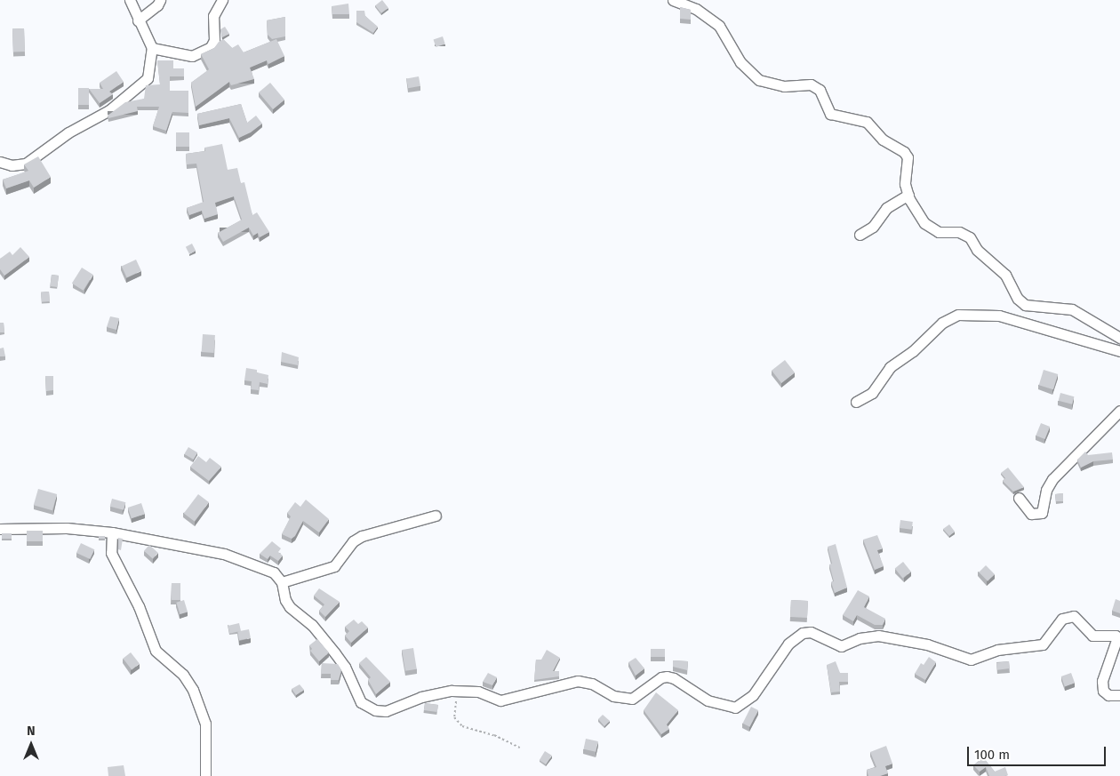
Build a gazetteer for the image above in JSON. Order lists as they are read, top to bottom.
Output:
{
  "scale_bar": "100 m",
  "north": "top"
}
